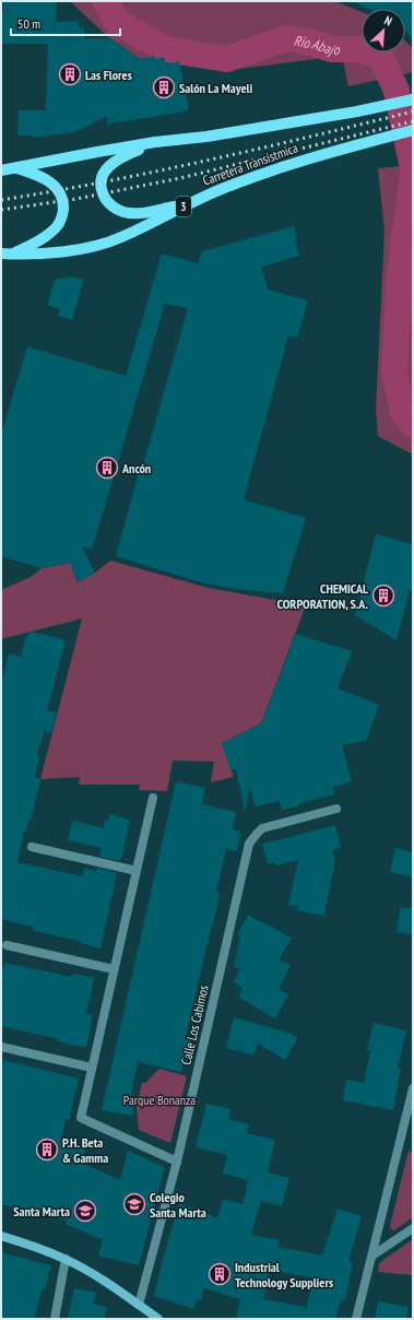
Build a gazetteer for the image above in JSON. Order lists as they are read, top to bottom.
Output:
{
  "streets": {
    "main road": ["Carretera Transístmica", "3"],
    "street": ["Calle Los Cabimos"]
  },
  "water": ["Río Abajo"],
  "parks": ["Parque Bonanza"],
  "places": {
    "building": [
      "Las Flores",
      "Salón La Mayeli",
      "Ancón",
      "CHEMICAL CORPORATION, S.A.",
      "P.H. Beta & Gamma",
      "Industrial Technology Suppliers"
    ],
    "school or university": ["Colegio Santa Marta", "Santa Marta"]
  },
  "scale_bar": "50 m",
  "north": "top right"
}
